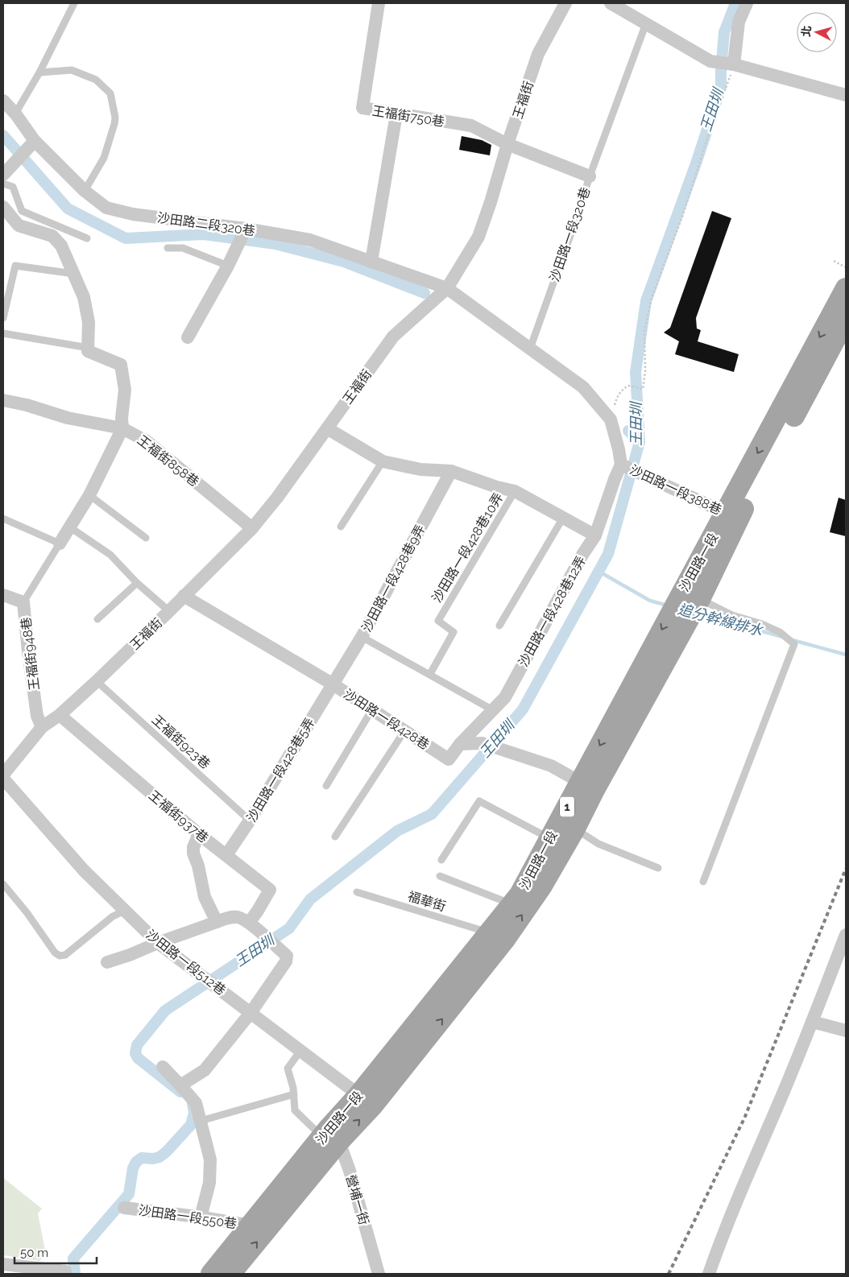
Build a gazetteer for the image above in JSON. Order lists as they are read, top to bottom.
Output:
{
  "streets": {
    "main road": ["沙田路一段", "1"],
    "street": [
      "王福街",
      "王福街750巷",
      "沙田路二段320巷",
      "王福街858巷",
      "沙田路一段388巷",
      "沙田路一段428巷9弄",
      "沙田路一段428巷12弄",
      "王福街948巷",
      "沙田路一段428巷",
      "沙田路一段428巷5弄",
      "王福街937巷",
      "沙田路一段512巷",
      "營埔一街",
      "沙田路一段550巷"
    ],
    "lane": [
      "沙田路一段320巷",
      "沙田路一段428巷10弄",
      "王福街923巷",
      "福華街"
    ]
  },
  "crossings": [
    ["王福街", "王福街750巷"],
    ["王福街", "沙田路二段320巷"],
    ["王福街", "王福街858巷"],
    ["王福街", "沙田路一段428巷"],
    ["王福街", "王福街923巷"],
    ["王福街", "王福街937巷"],
    ["王福街750巷", "沙田路一段320巷"],
    ["沙田路一段320巷", "沙田路一段388巷"],
    ["沙田路一段388巷", "沙田路一段"],
    ["沙田路一段388巷", "沙田路一段428巷12弄"],
    ["沙田路一段", "福華街"],
    ["沙田路一段", "沙田路一段512巷"],
    ["沙田路一段", "營埔一街"],
    ["沙田路一段", "沙田路一段550巷"],
    ["沙田路一段428巷9弄", "沙田路一段428巷"],
    ["沙田路一段428巷9弄", "沙田路一段428巷5弄"],
    ["沙田路一段428巷12弄", "沙田路一段428巷"],
    ["沙田路一段428巷", "沙田路一段428巷5弄"],
    ["王福街923巷", "沙田路一段428巷5弄"],
    ["沙田路一段428巷5弄", "王福街937巷"]
  ],
  "water": ["王田圳", "追分幹線排水"],
  "scale_bar": "50 m",
  "north": "left"
}
